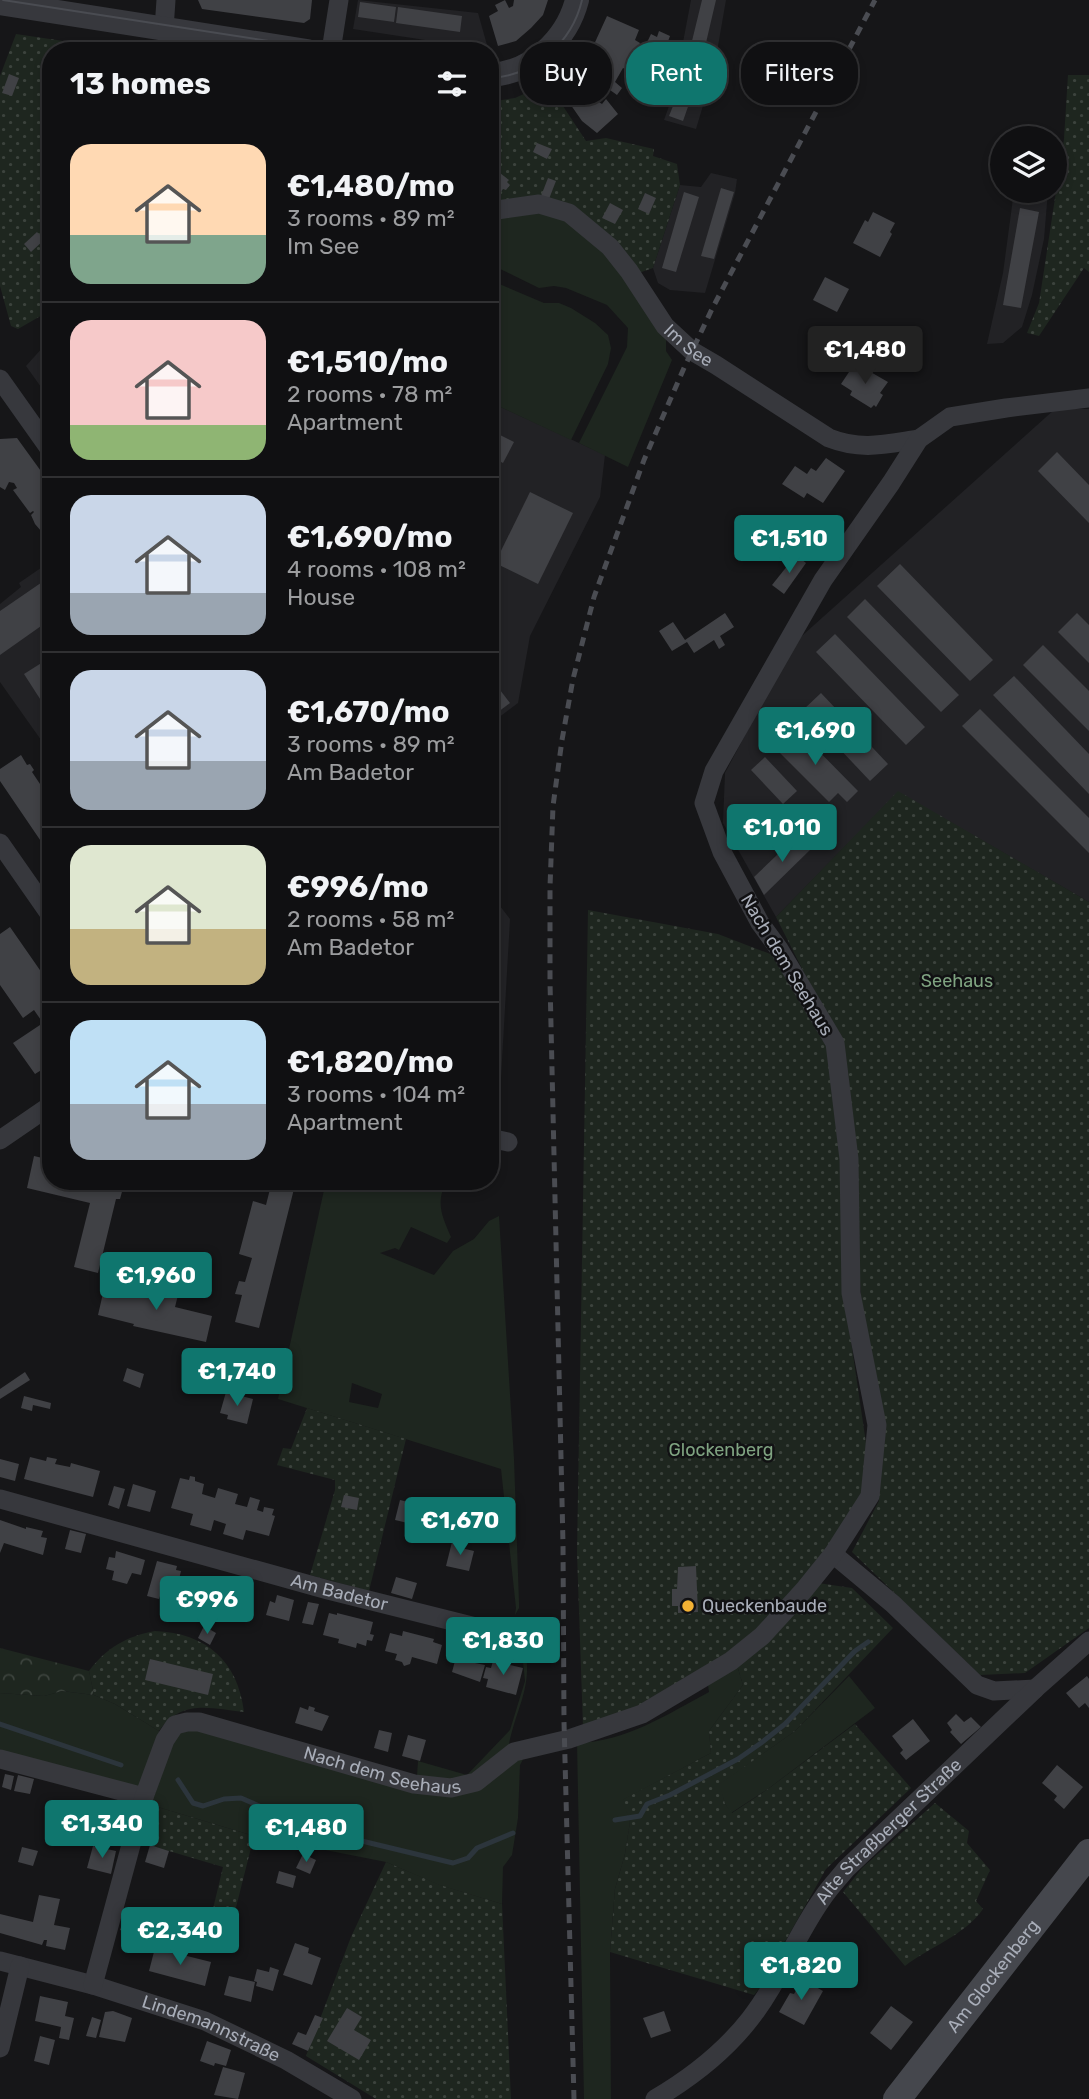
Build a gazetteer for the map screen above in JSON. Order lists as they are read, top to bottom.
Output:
{
  "streets": {
    "main road": ["Am Glockenberg"],
    "street": [
      "Im See",
      "Nach dem Seehaus",
      "Am Badetor",
      "Alte Straßberger Straße",
      "Lindemannstraße"
    ]
  },
  "crossings": [
    ["Im See", "Nach dem Seehaus"],
    ["Nach dem Seehaus", "Lindemannstraße"]
  ],
  "parks": ["Seehaus", "Glockenberg"],
  "places": ["Queckenbaude"],
  "page": {
    "chip": ["Buy", "Rent", "Filters"],
    "heading": "13 homes",
    "list": [
      {
        "name": "€1,480/mo",
        "note": "3 rooms · 89 m² · Im See"
      },
      {
        "name": "€1,510/mo",
        "note": "2 rooms · 78 m² · Apartment"
      },
      {
        "name": "€1,690/mo",
        "note": "4 rooms · 108 m² · House"
      },
      {
        "name": "€1,670/mo",
        "note": "3 rooms · 89 m² · Am Badetor"
      },
      {
        "name": "€996/mo",
        "note": "2 rooms · 58 m² · Am Badetor"
      },
      {
        "name": "€1,820/mo",
        "note": "3 rooms · 104 m² · Apartment"
      }
    ],
    "price": [
      "€1,480",
      "€1,510",
      "€1,690",
      "€1,010",
      "€1,960",
      "€1,740",
      "€1,670",
      "€996",
      "€1,830",
      "€1,340",
      "€1,480",
      "€2,340",
      "€1,820"
    ]
  }
}
